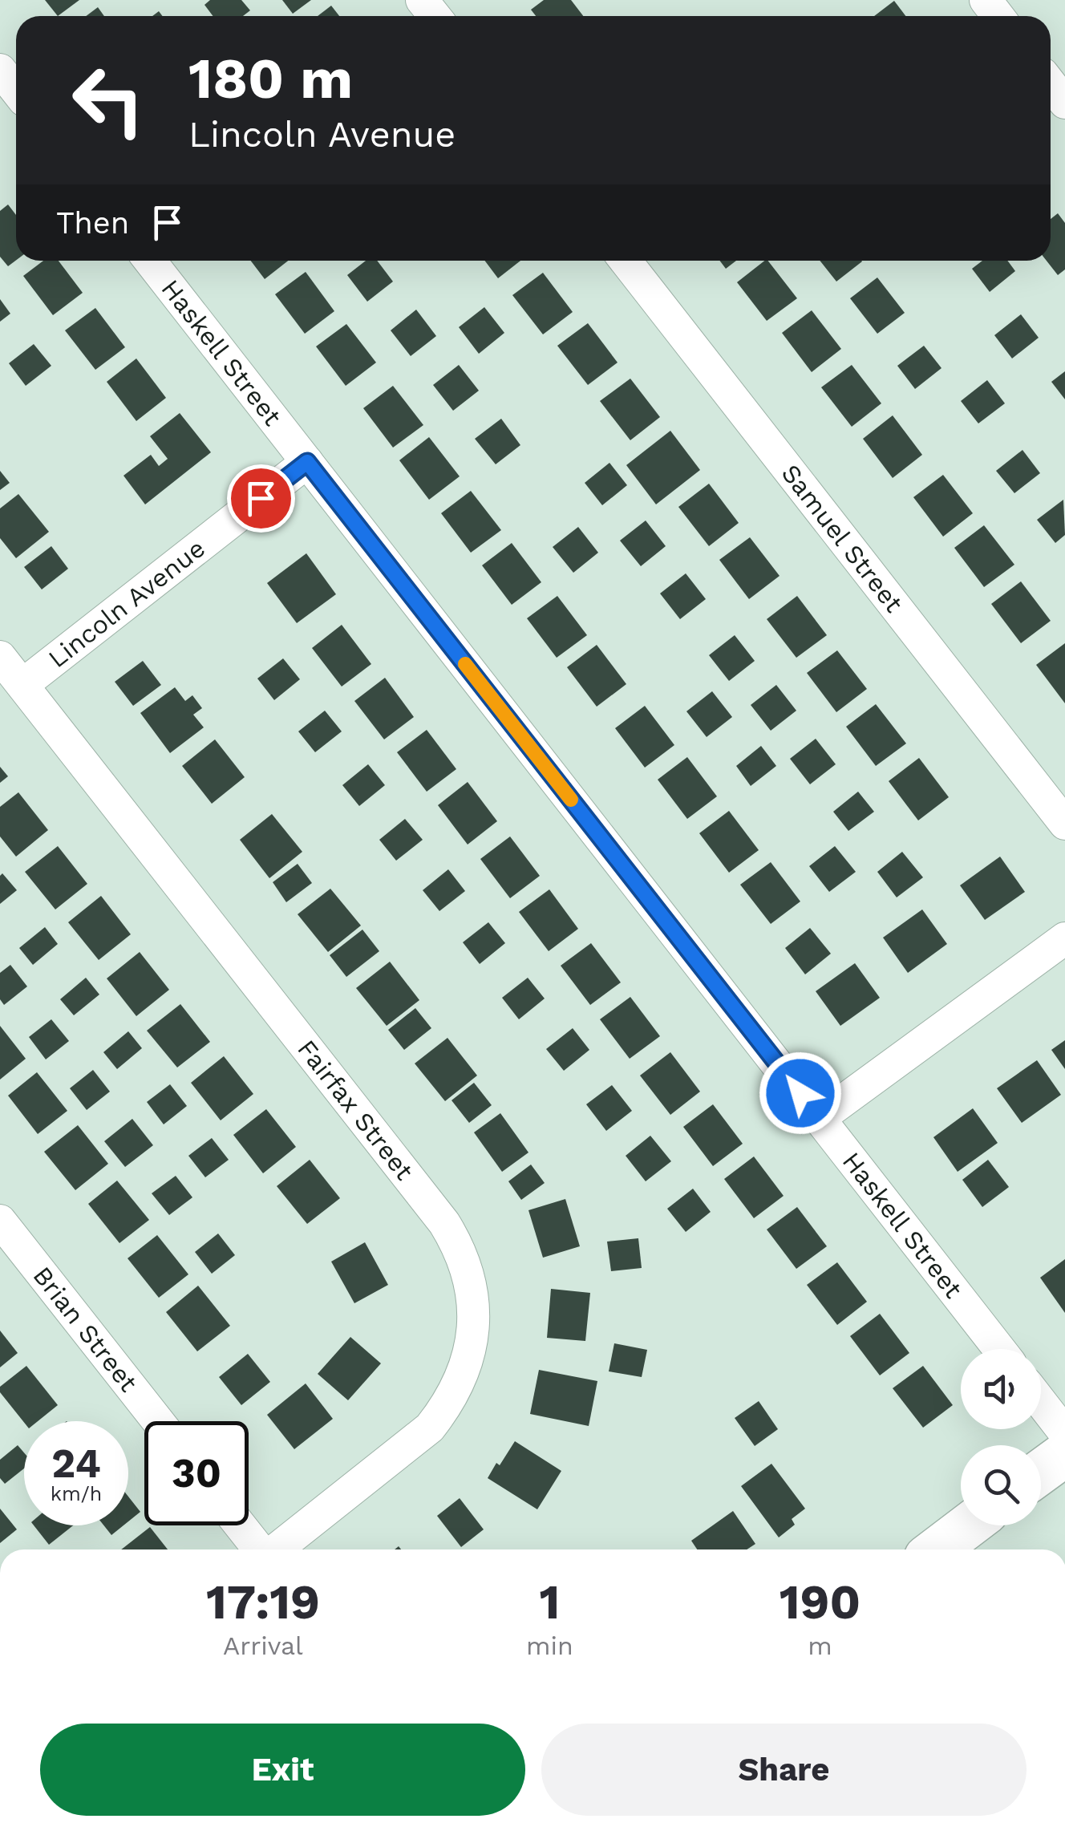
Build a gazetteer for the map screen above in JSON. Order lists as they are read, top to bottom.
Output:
{
  "streets": {
    "street": [
      "Haskell Street",
      "Samuel Street",
      "Lincoln Avenue",
      "Fairfax Street",
      "Brian Street"
    ]
  },
  "crossings": [
    ["Haskell Street", "Lincoln Avenue"],
    ["Lincoln Avenue", "Fairfax Street"]
  ],
  "page": {
    "turn": ["180 m", "Lincoln Avenue"],
    "then": "Then",
    "speed": "24 km/h",
    "limit": "30",
    "eta": [
      "17:19",
      "Arrival",
      "1",
      "min",
      "190",
      "m"
    ],
    "buttons": ["Exit", "Share"]
  }
}
